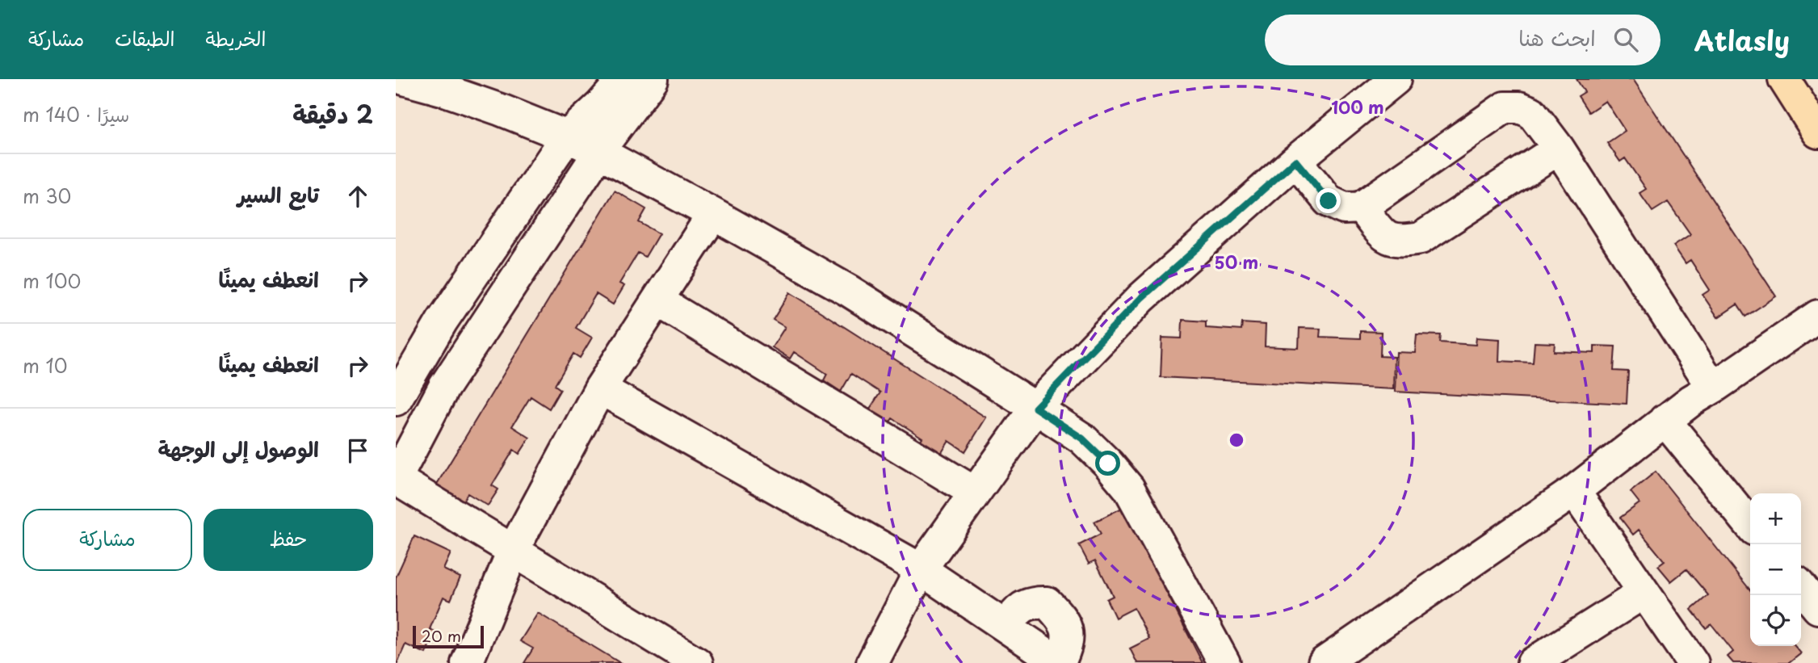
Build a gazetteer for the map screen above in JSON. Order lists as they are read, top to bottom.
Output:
{
  "scale_bar": "20 m",
  "page": {
    "header": "Atlasly",
    "search": "ابحث هنا",
    "nav": ["الخريطة", "الطبقات", "مشاركة"],
    "heading": ["2 دقيقة", "سيرًا · 140 m"],
    "list": [
      ["تابع السير", "30 m"],
      ["انعطف يمينًا", "100 m"],
      ["انعطف يمينًا", "10 m"],
      "الوصول إلى الوجهة"
    ],
    "buttons": ["حفظ", "مشاركة"],
    "map_buttons": ["+", "−"],
    "scale": "20 m"
  },
  "rings": ["100 m", "50 m"]
}
